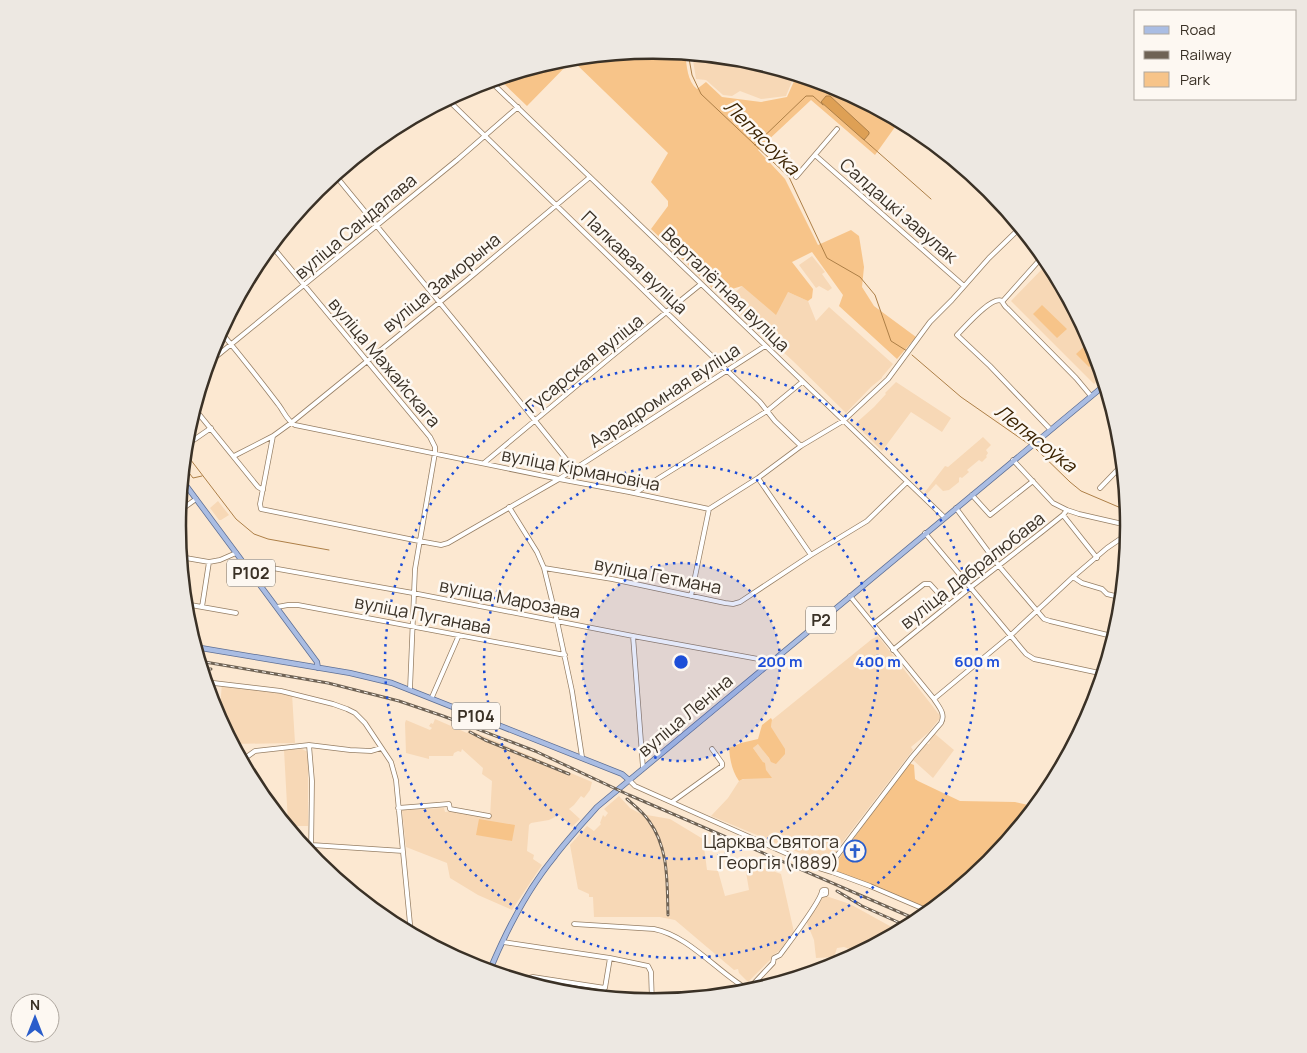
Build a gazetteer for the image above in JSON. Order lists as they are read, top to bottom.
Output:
{
  "streets": {
    "main road": [
      "Р102",
      "Р2",
      "вуліца Леніна",
      "Р104"
    ],
    "street": [
      "Салдацкі завулак",
      "вуліца Сандалава",
      "Палкавая вуліца",
      "вуліца Заморына",
      "Верталётная вуліца",
      "вуліца Мажайскага",
      "Гусарская вуліца",
      "Аэрадромная вуліца",
      "вуліца Кірмановіча",
      "вуліца Дабралюбава",
      "вуліца Гетмана",
      "вуліца Марозава",
      "вуліца Пуганава"
    ]
  },
  "crossings": [
    ["вуліца Сандалава", "Палкавая вуліца"],
    ["вуліца Сандалава", "Верталётная вуліца"],
    ["вуліца Сандалава", "вуліца Мажайскага"],
    ["Палкавая вуліца", "вуліца Заморына"],
    ["Палкавая вуліца", "Гусарская вуліца"],
    ["Палкавая вуліца", "Аэрадромная вуліца"],
    ["вуліца Заморына", "Верталётная вуліца"],
    ["вуліца Заморына", "вуліца Мажайскага"],
    ["вуліца Заморына", "вуліца Кірмановіча"],
    ["Верталётная вуліца", "Гусарская вуліца"],
    ["Верталётная вуліца", "Аэрадромная вуліца"],
    ["Верталётная вуліца", "вуліца Гетмана"],
    ["Верталётная вуліца", "вуліца Леніна"],
    ["вуліца Мажайскага", "Аэрадромная вуліца"],
    ["вуліца Мажайскага", "вуліца Кірмановіча"],
    ["вуліца Мажайскага", "вуліца Марозава"],
    ["вуліца Мажайскага", "вуліца Пуганава"],
    ["вуліца Мажайскага", "Р104"],
    ["Гусарская вуліца", "вуліца Кірмановіча"],
    ["Аэрадромная вуліца", "вуліца Кірмановіча"],
    ["Р102", "вуліца Марозава"],
    ["Р102", "вуліца Пуганава"],
    ["Р102", "Р104"],
    ["вуліца Марозава", "вуліца Леніна"],
    ["вуліца Леніна", "Р104"]
  ],
  "water": ["Лепясоўка"],
  "places": {
    "church": ["Царква Святога Георгія (1889)"]
  },
  "legend": ["Road", "Railway", "Park"],
  "north": "top",
  "rings": ["200 m", "400 m", "600 m"]
}
